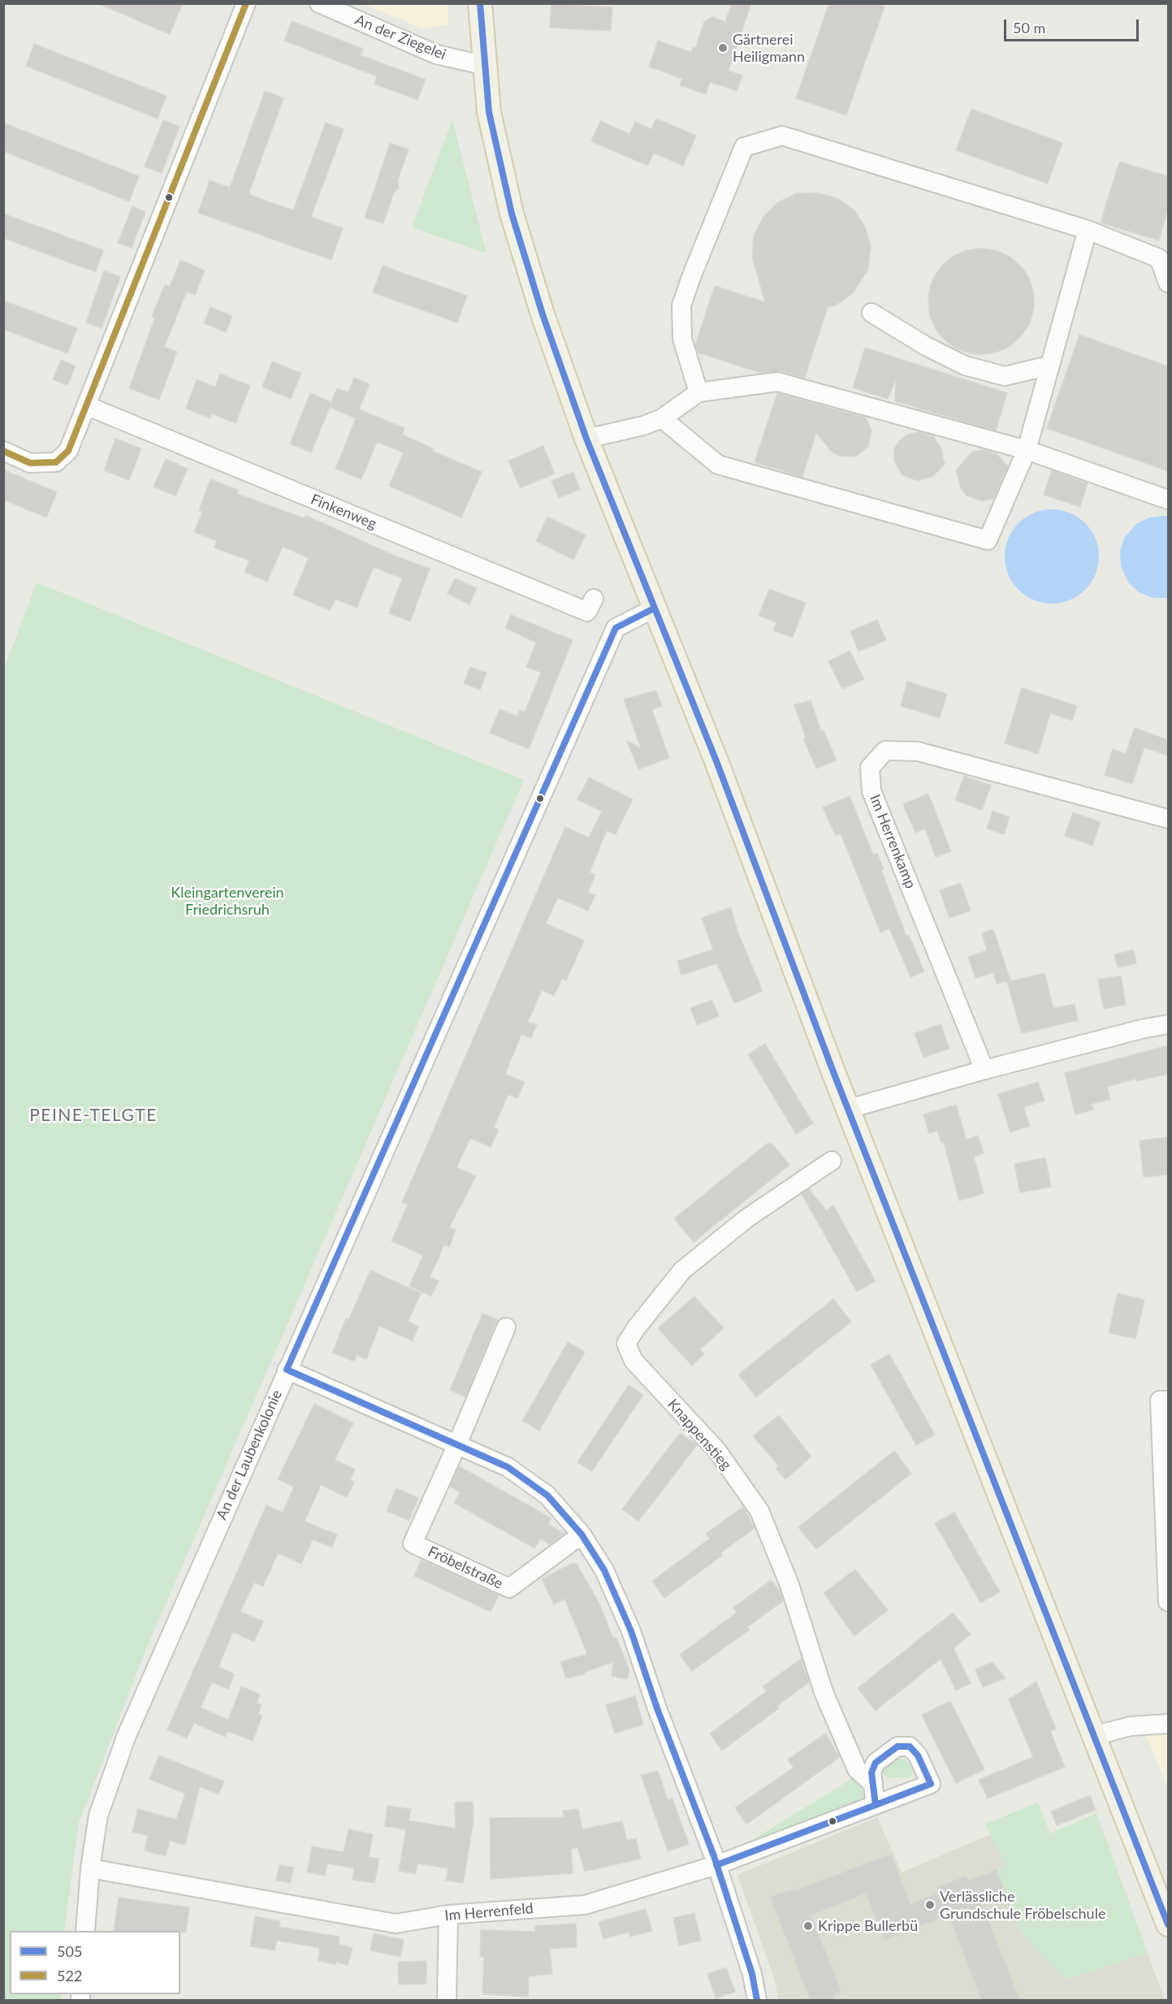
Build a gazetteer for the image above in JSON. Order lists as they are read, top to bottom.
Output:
{
  "streets": {
    "street": [
      "An der Ziegelei",
      "Finkenweg",
      "Im Herrenkamp",
      "Knappenstieg",
      "An der Laubenkolonie",
      "Fröbelstraße",
      "Im Herrenfeld"
    ]
  },
  "crossings": [
    ["Knappenstieg", "Im Herrenfeld"],
    ["An der Laubenkolonie", "Im Herrenfeld"]
  ],
  "districts": ["PEINE-TELGTE"],
  "parks": ["Kleingartenverein Friedrichsruh"],
  "places": ["Gärtnerei Heiligmann", "Verlässliche Grundschule Fröbelschule", "Krippe Bullerbü"],
  "lines": ["transit line 505", "transit line 522"],
  "legend": ["505", "522"],
  "scale_bar": "50 m"
}
